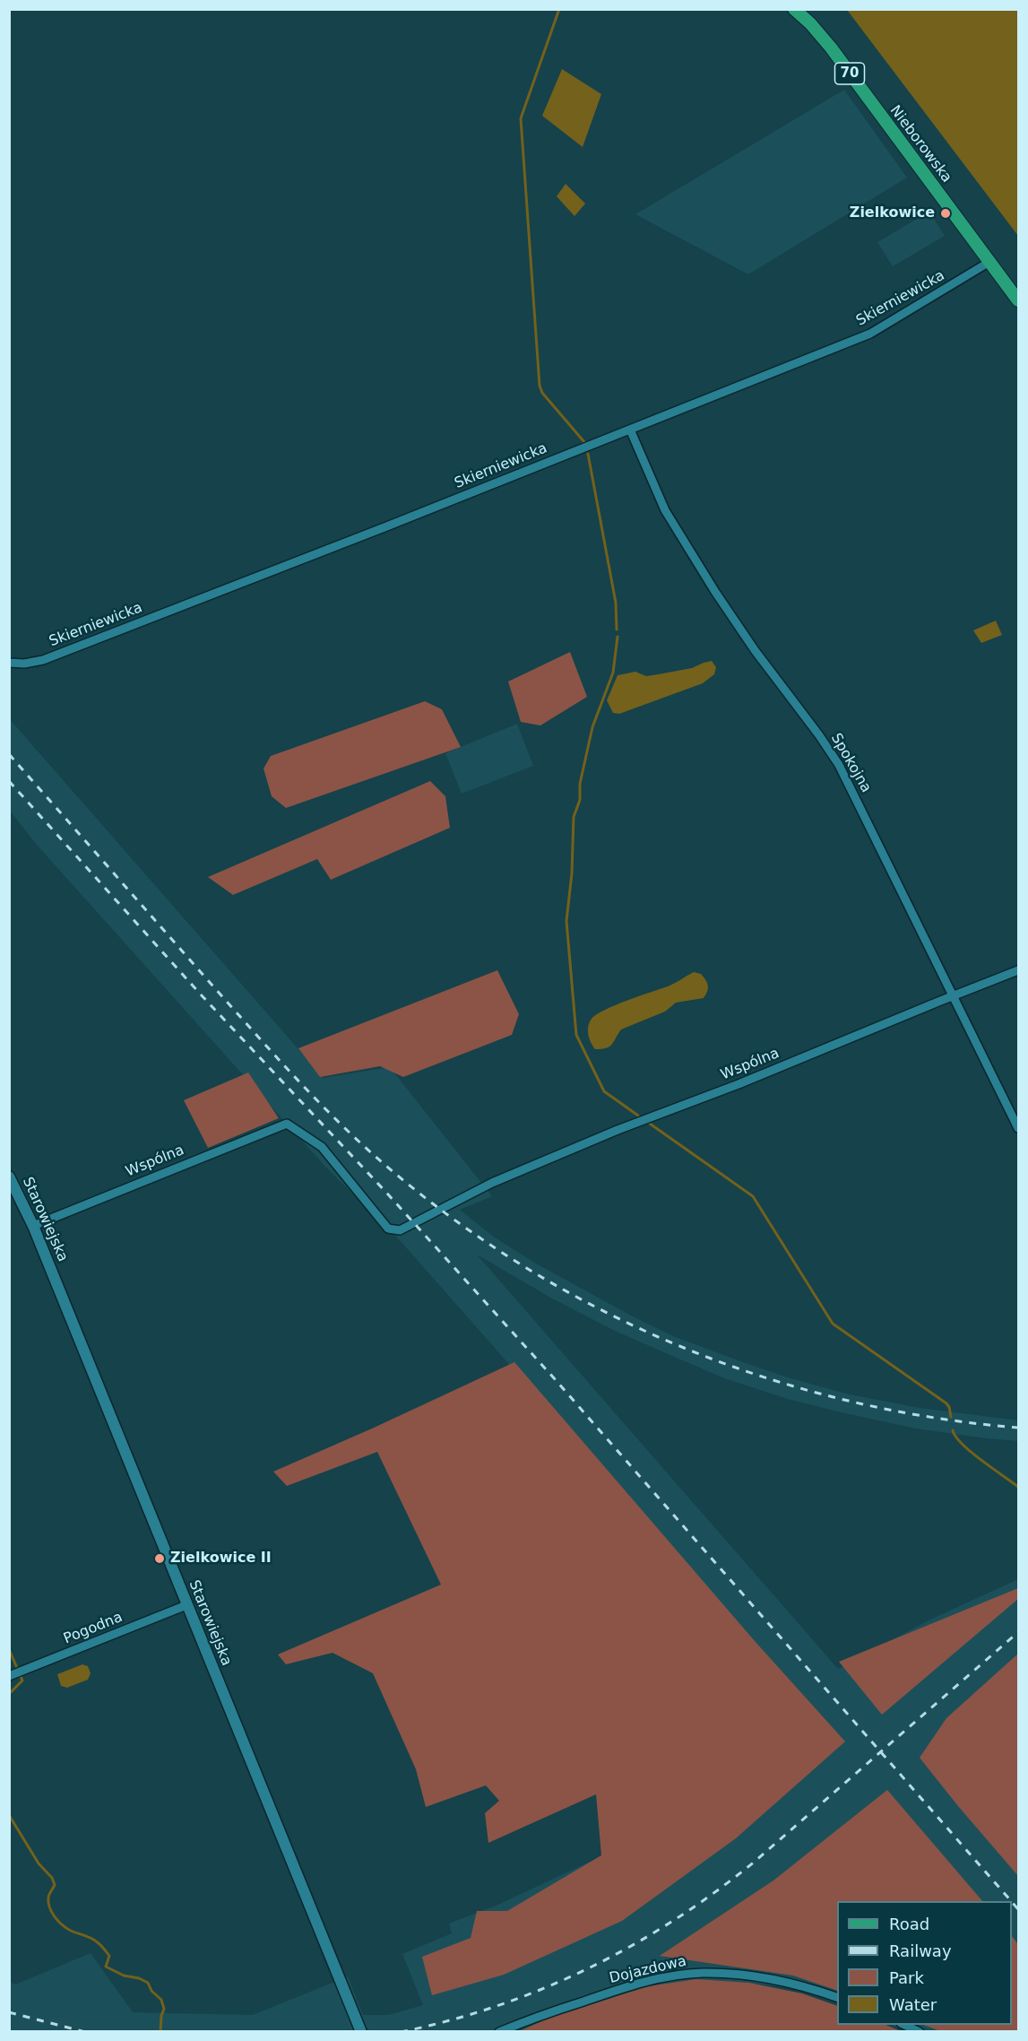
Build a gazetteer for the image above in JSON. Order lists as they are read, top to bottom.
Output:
{
  "streets": {
    "main road": ["70", "Nieborowska"],
    "street": [
      "Skierniewicka",
      "Spokojna",
      "Wspólna",
      "Starowiejska",
      "Pogodna",
      "Dojazdowa"
    ]
  },
  "crossings": [
    ["Nieborowska", "Skierniewicka"],
    ["Skierniewicka", "Spokojna"],
    ["Spokojna", "Wspólna"],
    ["Wspólna", "Starowiejska"],
    ["Starowiejska", "Pogodna"]
  ],
  "places": ["Zielkowice", "Zielkowice II"],
  "legend": [
    "Road",
    "Railway",
    "Park",
    "Water"
  ]
}
